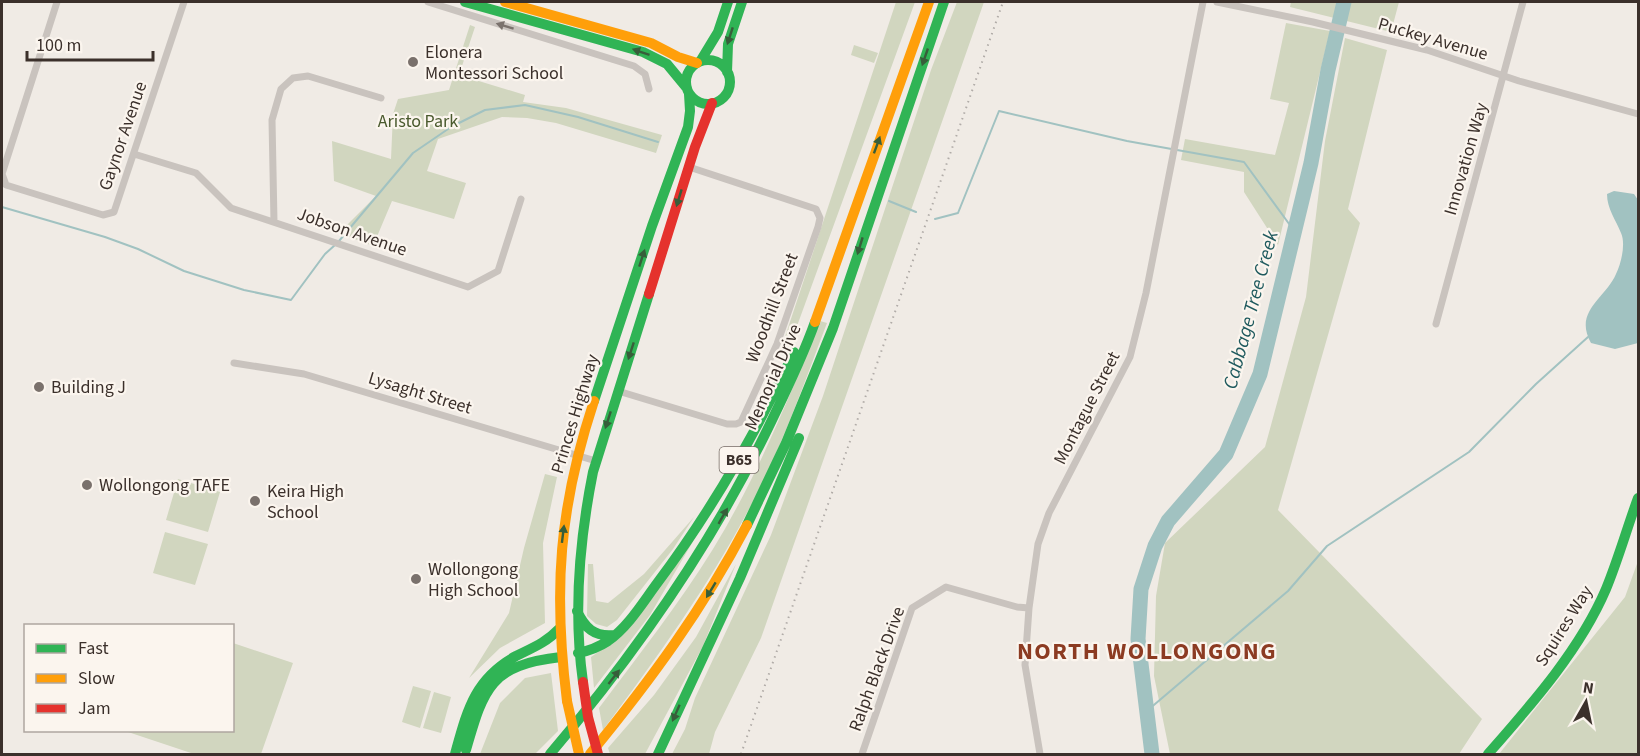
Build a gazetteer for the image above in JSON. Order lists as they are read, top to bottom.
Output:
{
  "streets": {
    "main road": [
      "Memorial Drive",
      "Princes Highway",
      "B65",
      "Squires Way"
    ],
    "street": [
      "Puckey Avenue",
      "Gaynor Avenue",
      "Innovation Way",
      "Jobson Avenue",
      "Woodhill Street",
      "Lysaght Street",
      "Montague Street",
      "Ralph Black Drive"
    ]
  },
  "crossings": [
    ["Puckey Avenue", "Innovation Way"],
    ["Gaynor Avenue", "Jobson Avenue"],
    ["Woodhill Street", "Princes Highway"],
    ["Memorial Drive", "B65"],
    ["Lysaght Street", "Princes Highway"],
    ["Montague Street", "Ralph Black Drive"],
    ["Princes Highway", "B65"]
  ],
  "districts": ["NORTH WOLLONGONG"],
  "water": ["Cabbage Tree Creek"],
  "parks": ["Aristo Park"],
  "places": [
    "Elonera Montessori School",
    "Building J",
    "Wollongong TAFE",
    "Keira High School",
    "Wollongong High School"
  ],
  "legend": ["Fast", "Slow", "Jam"],
  "scale_bar": "100 m",
  "north": "top"
}
